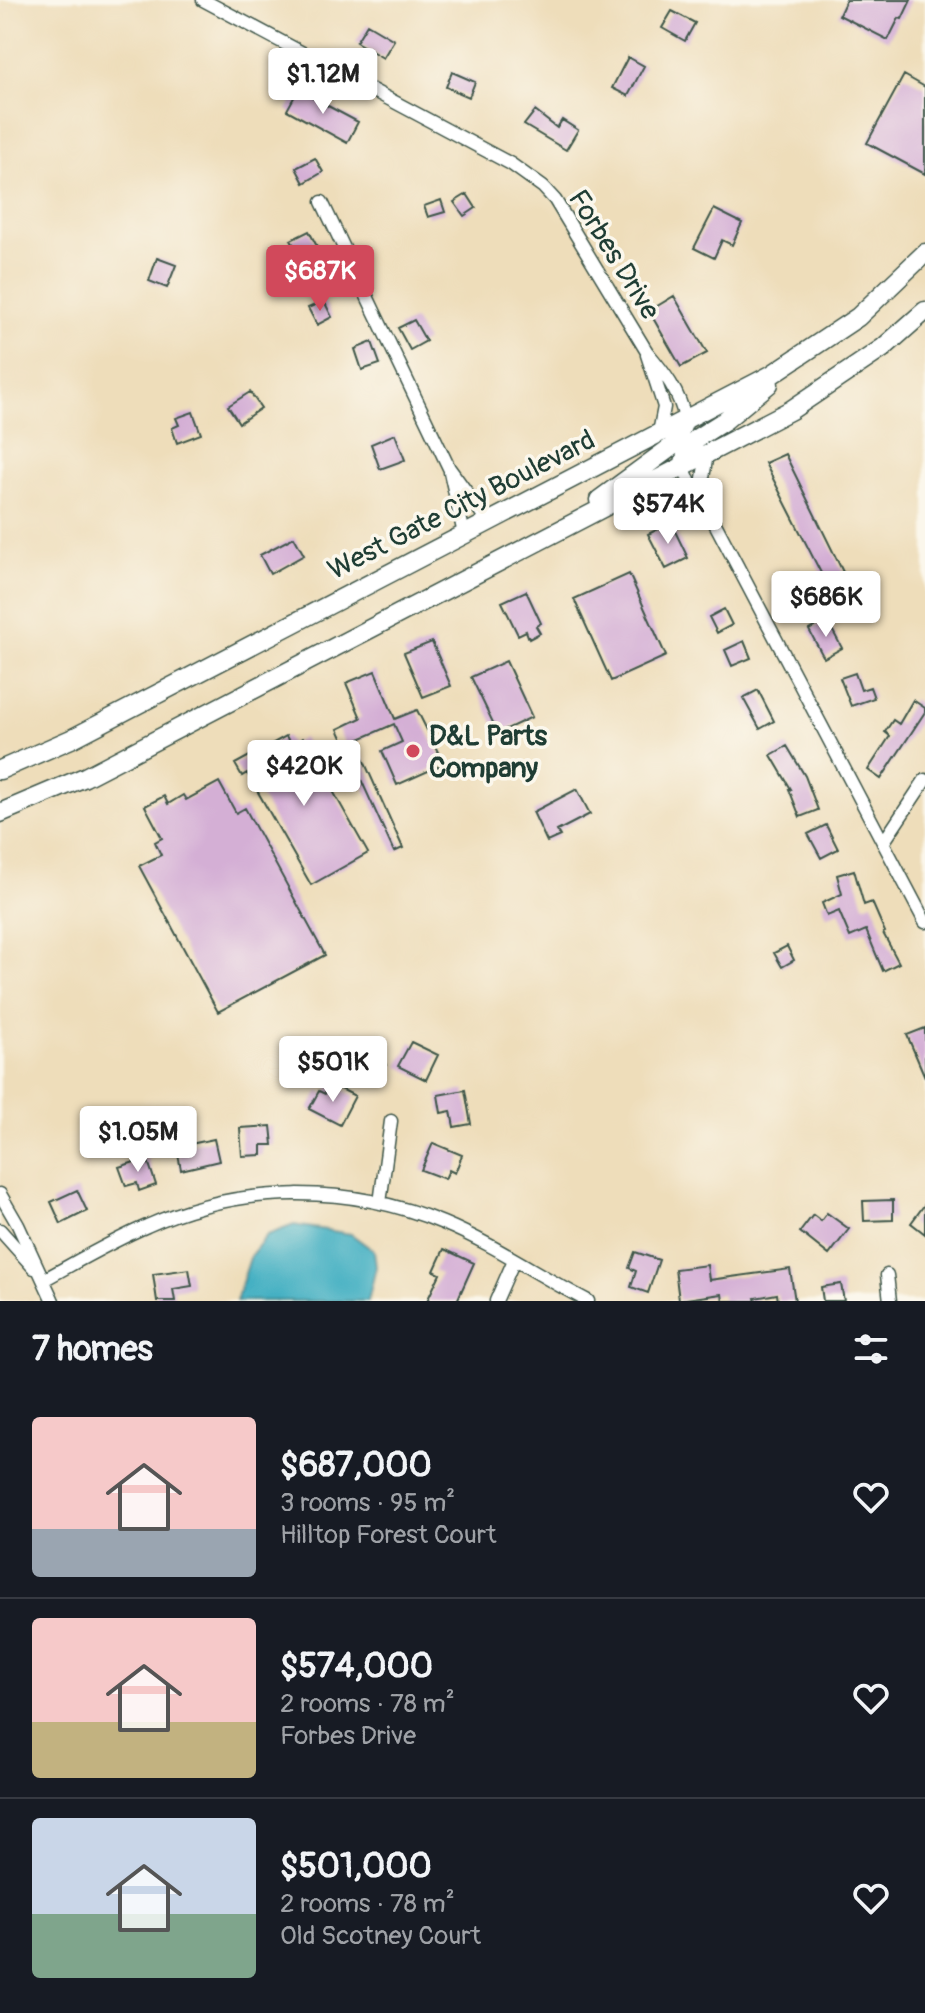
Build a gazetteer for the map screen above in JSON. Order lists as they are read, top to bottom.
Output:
{
  "streets": {
    "main road": ["West Gate City Boulevard"],
    "street": ["Forbes Drive"]
  },
  "crossings": [
    ["Forbes Drive", "West Gate City Boulevard"]
  ],
  "places": ["D&L Parts Company"],
  "page": {
    "price": [
      "$1.12M",
      "$687K",
      "$574K",
      "$686K",
      "$420K",
      "$501K",
      "$1.05M"
    ],
    "heading": "7 homes",
    "list": [
      {
        "name": "$687,000",
        "note": "3 rooms · 95 m² · Hilltop Forest Court"
      },
      {
        "name": "$574,000",
        "note": "2 rooms · 78 m² · Forbes Drive"
      },
      {
        "name": "$501,000",
        "note": "2 rooms · 78 m² · Old Scotney Court"
      }
    ]
  }
}
